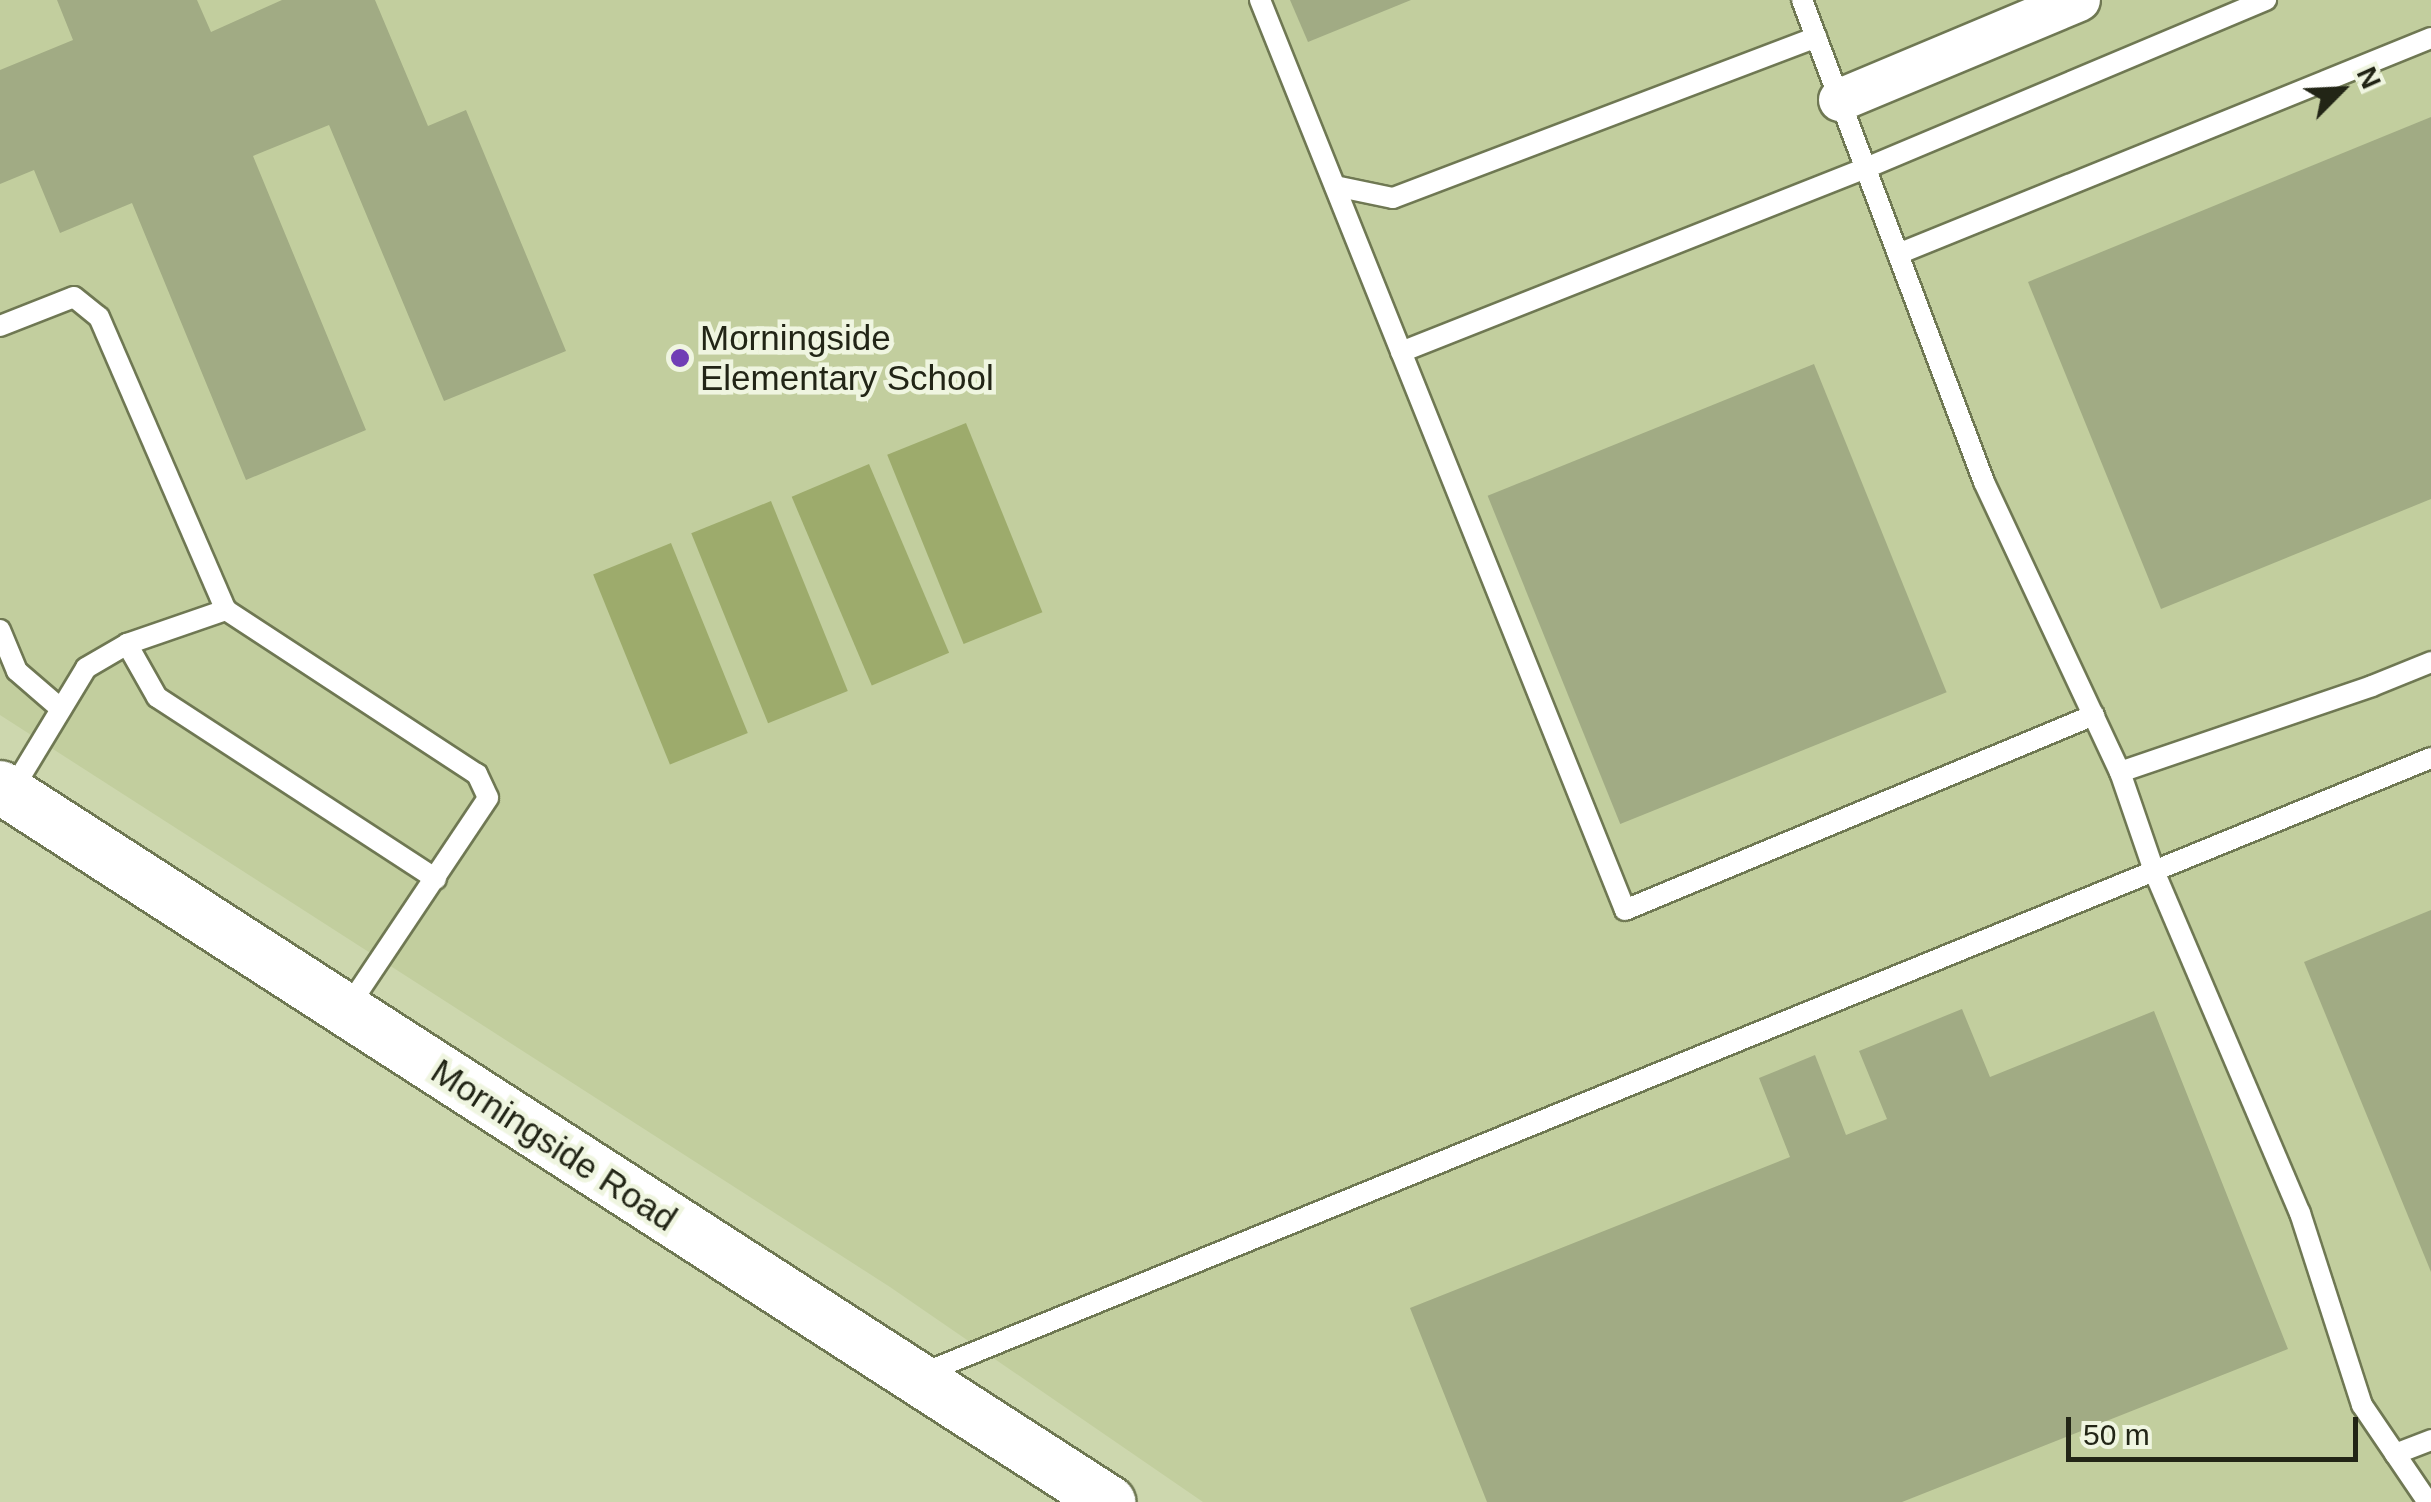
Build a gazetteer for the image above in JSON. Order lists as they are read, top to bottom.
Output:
{
  "streets": {
    "street": ["Morningside Road"]
  },
  "places": ["Morningside Elementary School"],
  "scale_bar": "50 m",
  "north": "top right"
}
